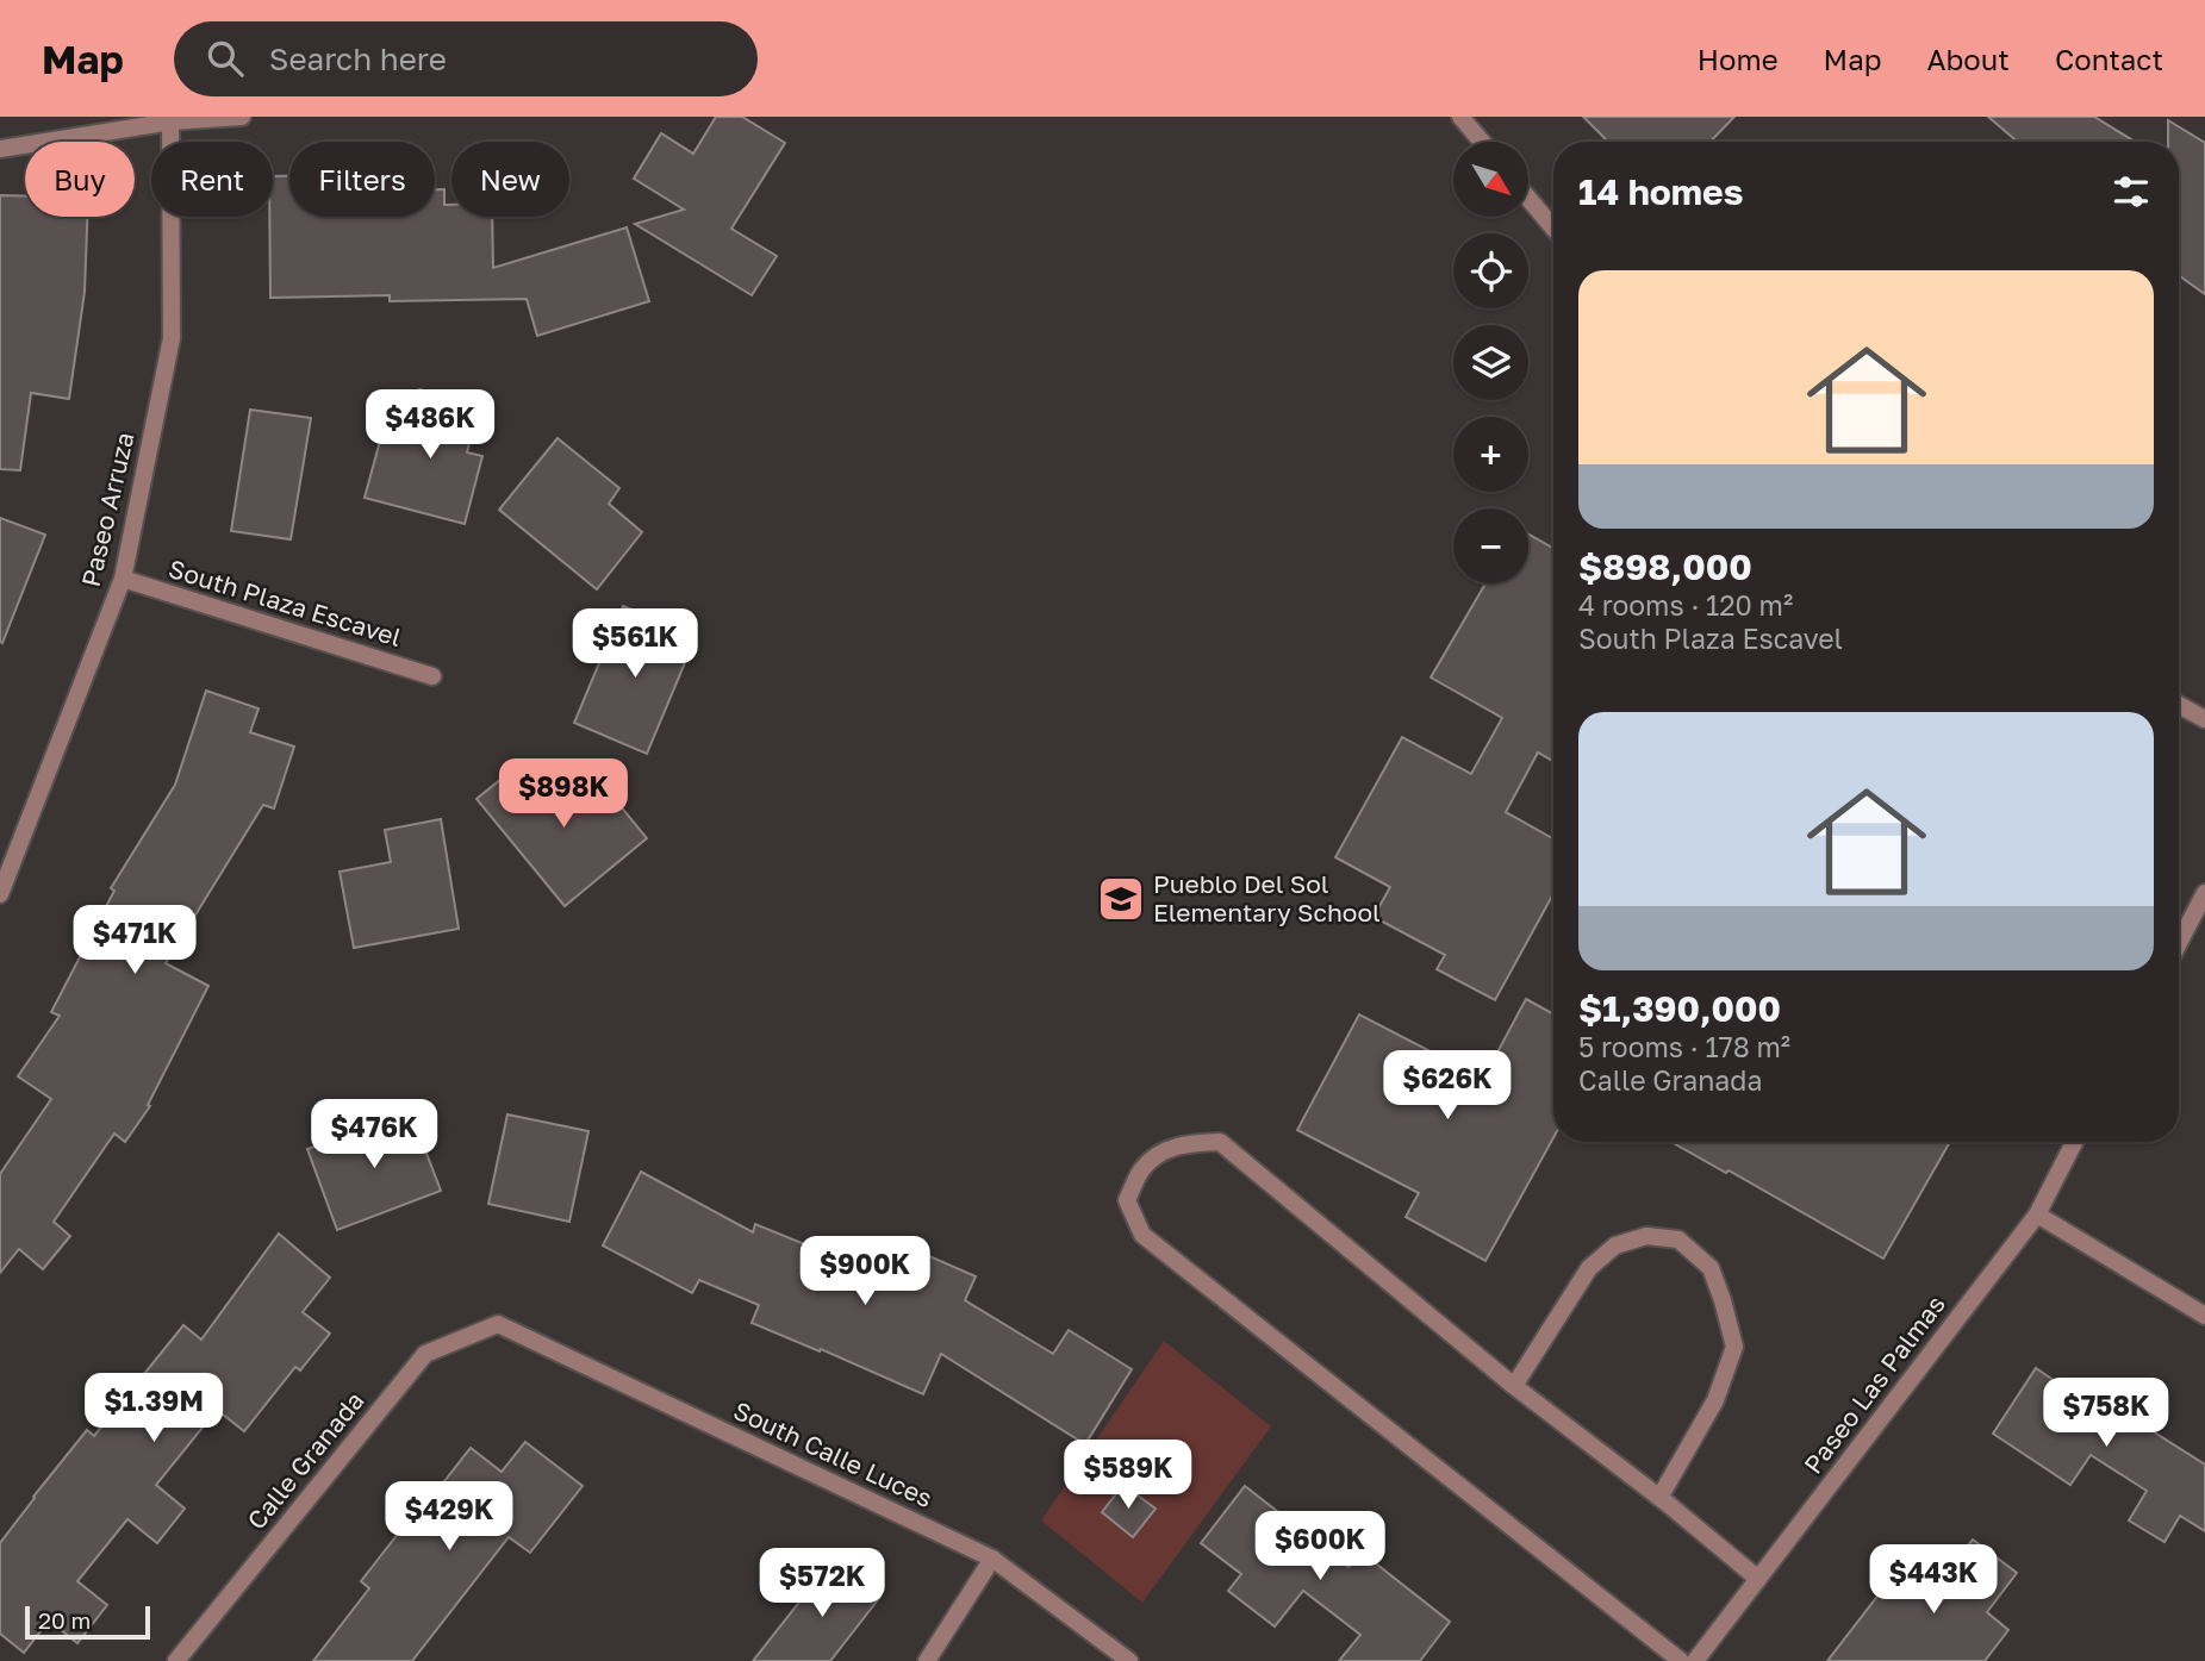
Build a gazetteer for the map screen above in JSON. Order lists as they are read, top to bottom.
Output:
{
  "streets": {
    "street": [
      "Paseo Arruza",
      "South Plaza Escavel",
      "Paseo Las Palmas",
      "South Calle Luces",
      "Calle Granada"
    ]
  },
  "crossings": [
    ["Paseo Arruza", "South Plaza Escavel"],
    ["South Calle Luces", "Calle Granada"]
  ],
  "places": {
    "school or university": ["Pueblo Del Sol Elementary School"]
  },
  "scale_bar": "20 m",
  "north": "bottom right",
  "page": {
    "header": "Map",
    "search": "Search here",
    "nav": [
      "Home",
      "Map",
      "About",
      "Contact"
    ],
    "map_buttons": ["+", "−"],
    "chip": [
      "Buy",
      "Rent",
      "Filters",
      "New"
    ],
    "heading": "14 homes",
    "list": [
      {
        "name": "$898,000",
        "note": "4 rooms · 120 m² · South Plaza Escavel"
      },
      {
        "name": "$1,390,000",
        "note": "5 rooms · 178 m² · Calle Granada"
      }
    ],
    "price": [
      "$486K",
      "$561K",
      "$898K",
      "$471K",
      "$626K",
      "$476K",
      "$900K",
      "$1.39M",
      "$758K",
      "$589K",
      "$429K",
      "$600K",
      "$443K",
      "$572K"
    ],
    "scale": "20 m"
  }
}
